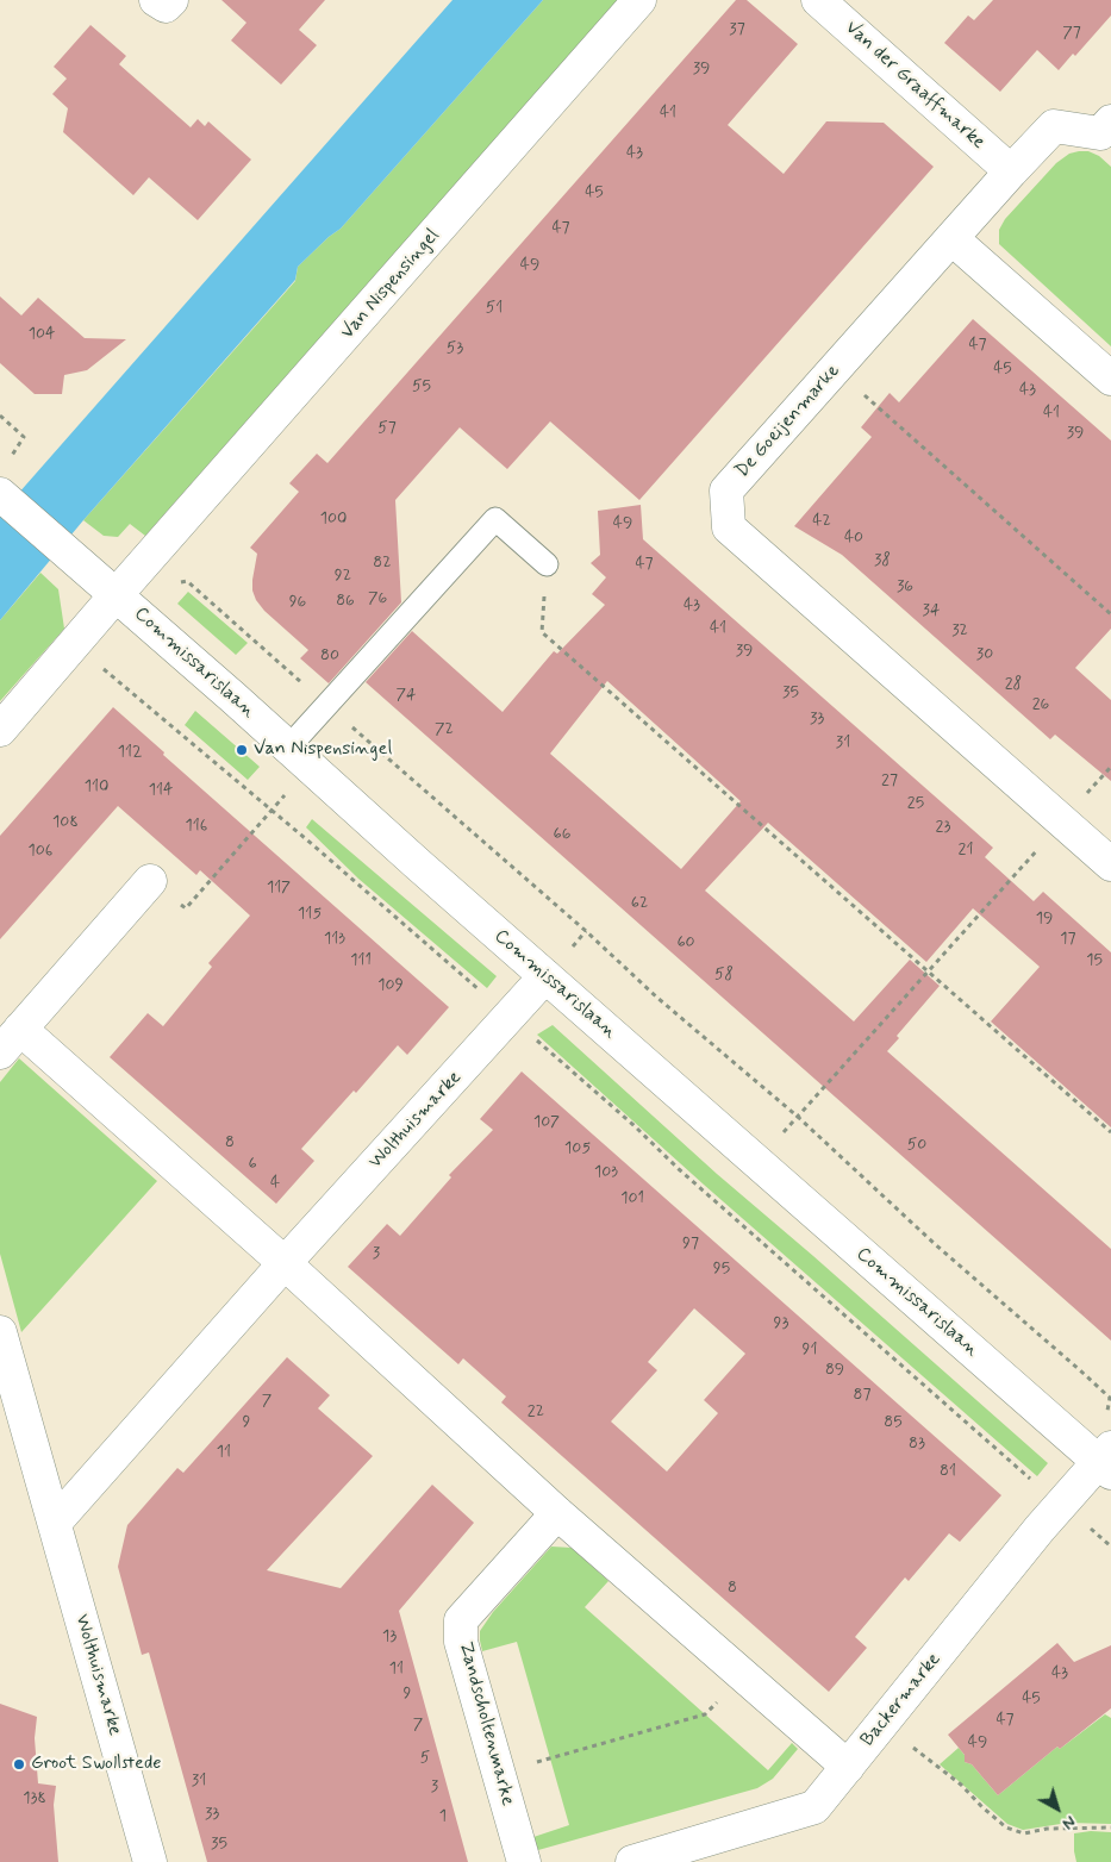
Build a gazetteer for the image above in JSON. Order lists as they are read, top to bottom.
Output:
{
  "streets": {
    "street": [
      "Van der Graaffmarke",
      "Van Nispensingel",
      "De Goeijenmarke",
      "Commissarislaan",
      "Wolthuismarke",
      "Backermarke",
      "Zandscholtenmarke"
    ]
  },
  "crossings": [
    ["Van der Graaffmarke", "De Goeijenmarke"],
    ["Van Nispensingel", "Commissarislaan"],
    ["Commissarislaan", "Wolthuismarke"],
    ["Commissarislaan", "Backermarke"]
  ],
  "places": ["Van Nispensingel", "Groot Swollstede"],
  "house_numbers": [
    "37",
    "77",
    "39",
    "41",
    "43",
    "45",
    "47",
    "49",
    "51",
    "104",
    "47",
    "53",
    "45",
    "55",
    "43",
    "41",
    "57",
    "39",
    "100",
    "42",
    "49",
    "40",
    "38",
    "82",
    "47",
    "92",
    "36",
    "76",
    "86",
    "96",
    "43",
    "34",
    "41",
    "32",
    "39",
    "30",
    "80",
    "28",
    "35",
    "74",
    "26",
    "33",
    "72",
    "31",
    "112",
    "27",
    "110",
    "114",
    "25",
    "108",
    "116",
    "23",
    "66",
    "21",
    "106",
    "117",
    "62",
    "115",
    "19",
    "113",
    "17",
    "60",
    "111",
    "15",
    "58",
    "109",
    "107",
    "8",
    "50",
    "105",
    "6",
    "103",
    "4",
    "101",
    "97",
    "3",
    "95",
    "93",
    "91",
    "89",
    "87",
    "7",
    "22",
    "9",
    "85",
    "83",
    "11",
    "81",
    "8",
    "13",
    "11",
    "43",
    "9",
    "45",
    "47",
    "7",
    "49",
    "5",
    "31",
    "3",
    "138",
    "33",
    "1",
    "35"
  ],
  "north": "bottom right"
}
